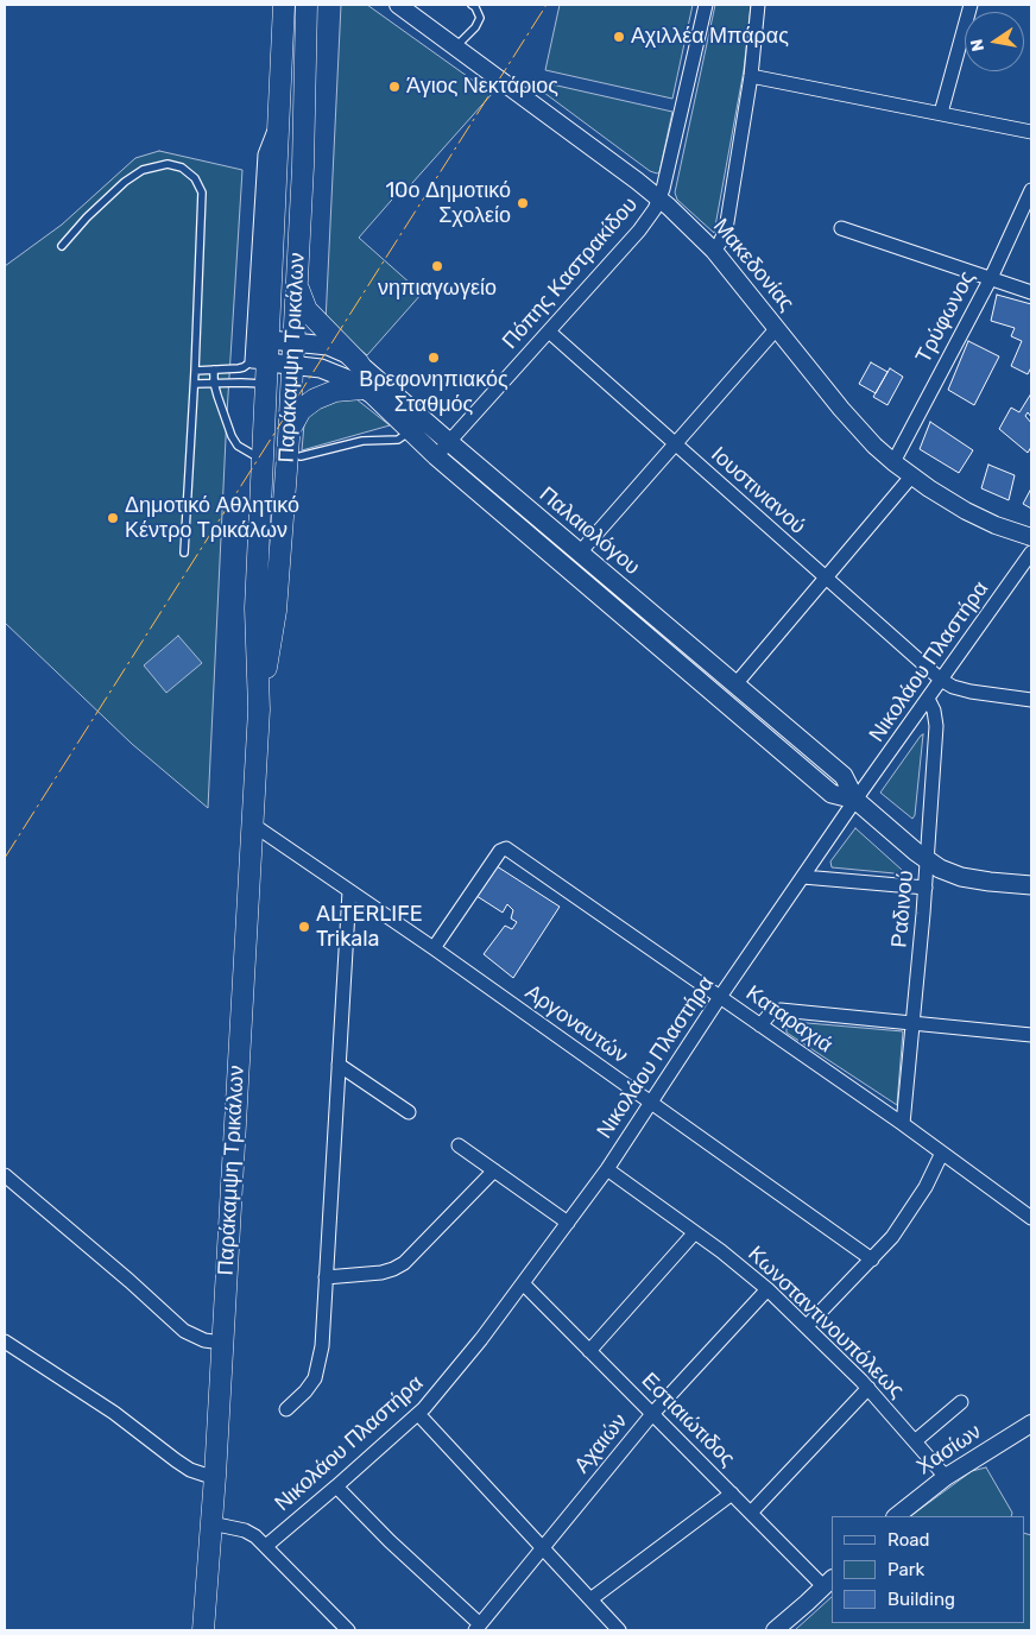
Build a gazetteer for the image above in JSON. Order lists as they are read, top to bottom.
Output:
{
  "streets": {
    "main road": ["Παράκαμψη Τρικάλων", "Παλαιολόγου"],
    "street": [
      "Μακεδονίας",
      "Πόπης Καστρακίδου",
      "Τρύφωνος",
      "Ιουστινιανού",
      "Νικολάου Πλαστήρα",
      "Ραδινού",
      "Καταραχιά",
      "Αργοναυτών",
      "Κωνσταντινουπόλεως",
      "Εστιαιώτιδος",
      "Αχαιών",
      "Χασίων"
    ]
  },
  "crossings": [
    ["Μακεδονίας", "Πόπης Καστρακίδου"],
    ["Μακεδονίας", "Τρύφωνος"],
    ["Πόπης Καστρακίδου", "Ιουστινιανού"],
    ["Πόπης Καστρακίδου", "Παλαιολόγου"],
    ["Παράκαμψη Τρικάλων", "Παλαιολόγου"],
    ["Παράκαμψη Τρικάλων", "Αργοναυτών"],
    ["Ιουστινιανού", "Νικολάου Πλαστήρα"],
    ["Παλαιολόγου", "Νικολάου Πλαστήρα"],
    ["Παλαιολόγου", "Ραδινού"],
    ["Νικολάου Πλαστήρα", "Ραδινού"],
    ["Νικολάου Πλαστήρα", "Καταραχιά"],
    ["Νικολάου Πλαστήρα", "Αργοναυτών"],
    ["Νικολάου Πλαστήρα", "Κωνσταντινουπόλεως"],
    ["Νικολάου Πλαστήρα", "Εστιαιώτιδος"],
    ["Ραδινού", "Καταραχιά"],
    ["Καταραχιά", "Αργοναυτών"],
    ["Κωνσταντινουπόλεως", "Αχαιών"],
    ["Κωνσταντινουπόλεως", "Χασίων"],
    ["Εστιαιώτιδος", "Αχαιών"]
  ],
  "places": [
    "Αχιλλέα Μπάρας",
    "Άγιος Νεκτάριος",
    "10ο Δημοτικό Σχολείο",
    "νηπιαγωγείο",
    "Βρεφονηπιακός Σταθμός",
    "Δημοτικό Αθλητικό Κέντρο Τρικάλων",
    "ALTERLIFE Trikala"
  ],
  "legend": ["Road", "Park", "Building"],
  "north": "left"
}
